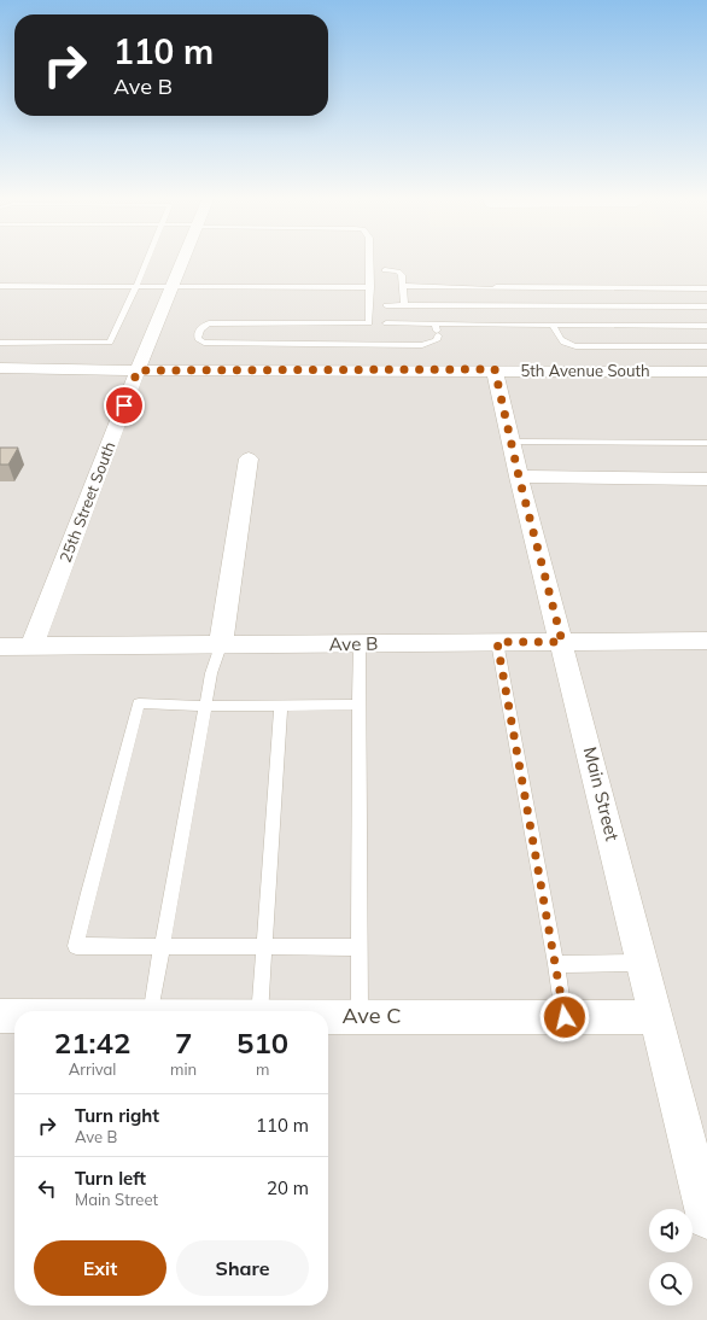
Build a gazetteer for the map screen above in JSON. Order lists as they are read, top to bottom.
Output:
{
  "streets": {
    "street": [
      "5th Avenue South",
      "25th Street South",
      "Ave B",
      "Main Street",
      "Ave C"
    ]
  },
  "crossings": [
    ["5th Avenue South", "25th Street South"],
    ["5th Avenue South", "Main Street"],
    ["25th Street South", "Ave B"],
    ["Ave B", "Main Street"],
    ["Main Street", "Ave C"]
  ],
  "page": {
    "turn": ["110 m", "Ave B"],
    "eta": [
      "21:42",
      "Arrival",
      "7",
      "min",
      "510",
      "m"
    ],
    "list": [
      {
        "name": "Turn right",
        "note": "Ave B",
        "value": "110 m"
      },
      {
        "name": "Turn left",
        "note": "Main Street",
        "value": "20 m"
      }
    ],
    "buttons": ["Exit", "Share"]
  }
}
